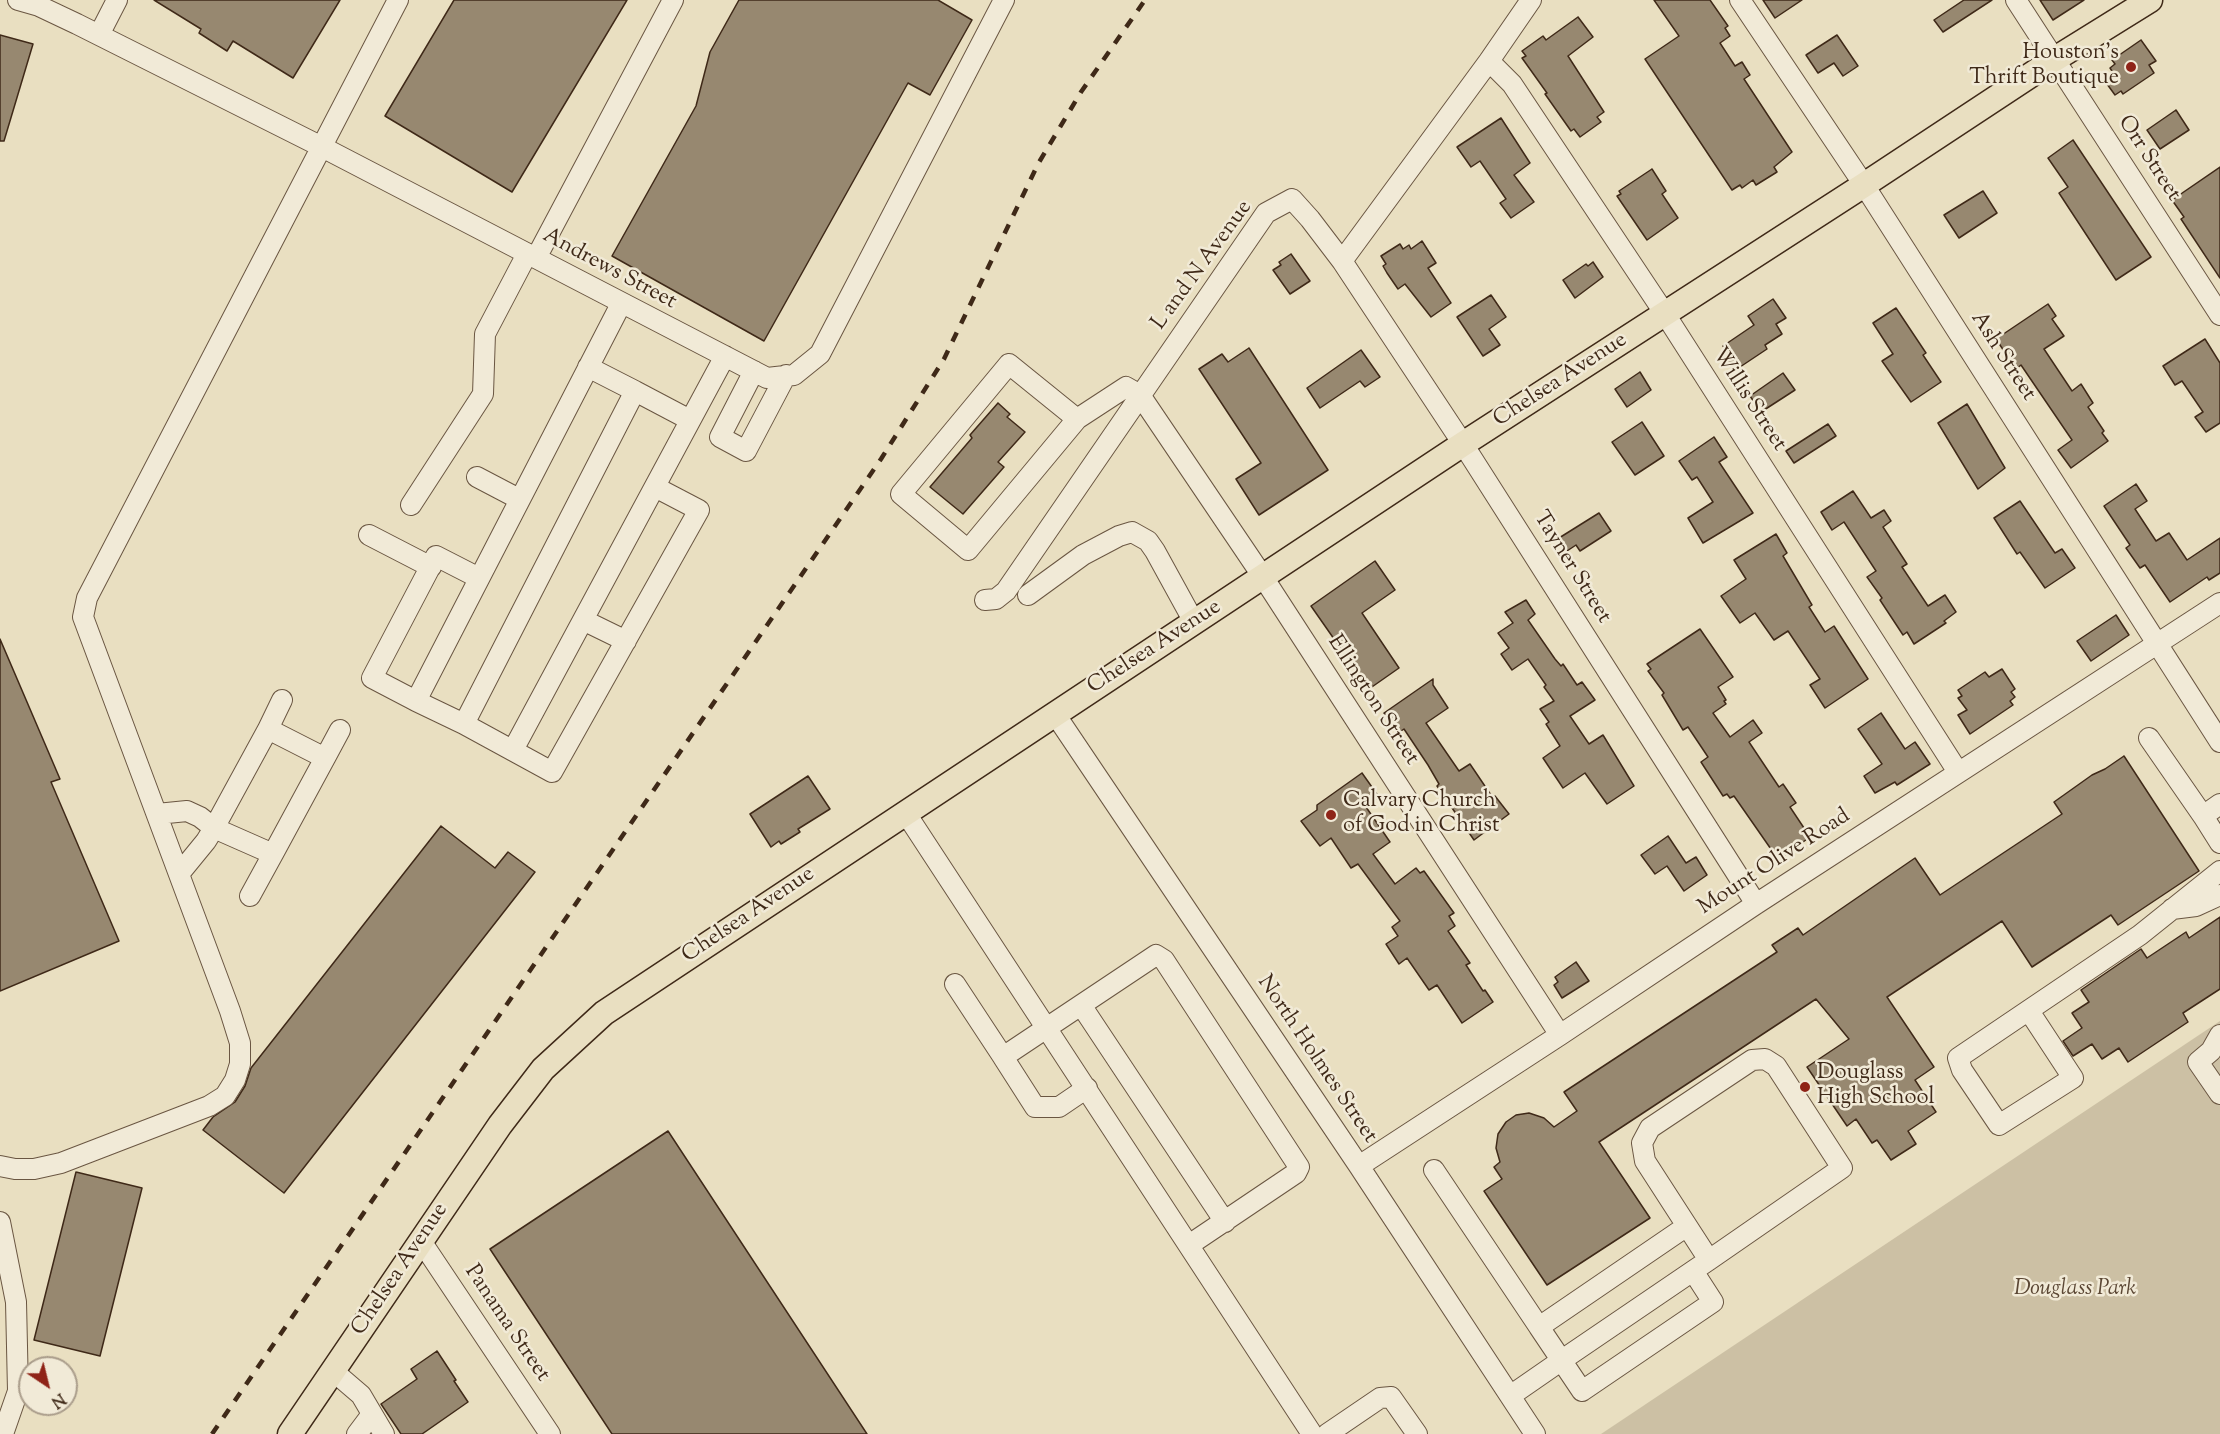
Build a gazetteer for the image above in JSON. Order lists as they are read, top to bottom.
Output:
{
  "streets": {
    "main road": ["Chelsea Avenue"],
    "street": [
      "Orr Street",
      "L and N Avenue",
      "Andrews Street",
      "Ash Street",
      "Willis Street",
      "Tayner Street",
      "Ellington Street",
      "Mount Olive Road",
      "North Holmes Street",
      "Panama Street"
    ]
  },
  "crossings": [
    ["Orr Street", "Chelsea Avenue"],
    ["L and N Avenue", "Tayner Street"],
    ["L and N Avenue", "Ellington Street"],
    ["Ash Street", "Chelsea Avenue"],
    ["Ash Street", "Mount Olive Road"],
    ["Chelsea Avenue", "Willis Street"],
    ["Chelsea Avenue", "Tayner Street"],
    ["Chelsea Avenue", "Ellington Street"],
    ["Chelsea Avenue", "North Holmes Street"],
    ["Chelsea Avenue", "Panama Street"],
    ["Willis Street", "Mount Olive Road"],
    ["Tayner Street", "Mount Olive Road"],
    ["Ellington Street", "Mount Olive Road"],
    ["Mount Olive Road", "North Holmes Street"]
  ],
  "parks": ["Douglass Park"],
  "places": ["Houston's Thrift Boutique", "Calvary Church of God in Christ", "Douglass High School"],
  "north": "bottom right"
}
